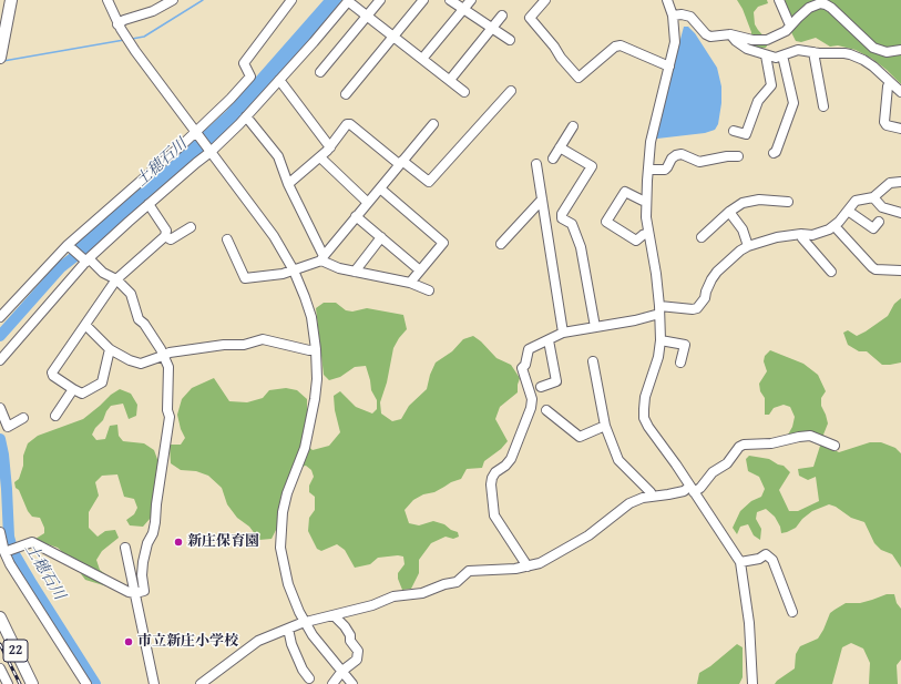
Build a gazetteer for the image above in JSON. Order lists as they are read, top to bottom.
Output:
{
  "streets": {
    "main road": ["22"]
  },
  "water": ["土穂石川"],
  "places": ["新庄保育園", "市立新庄小学校"]
}
